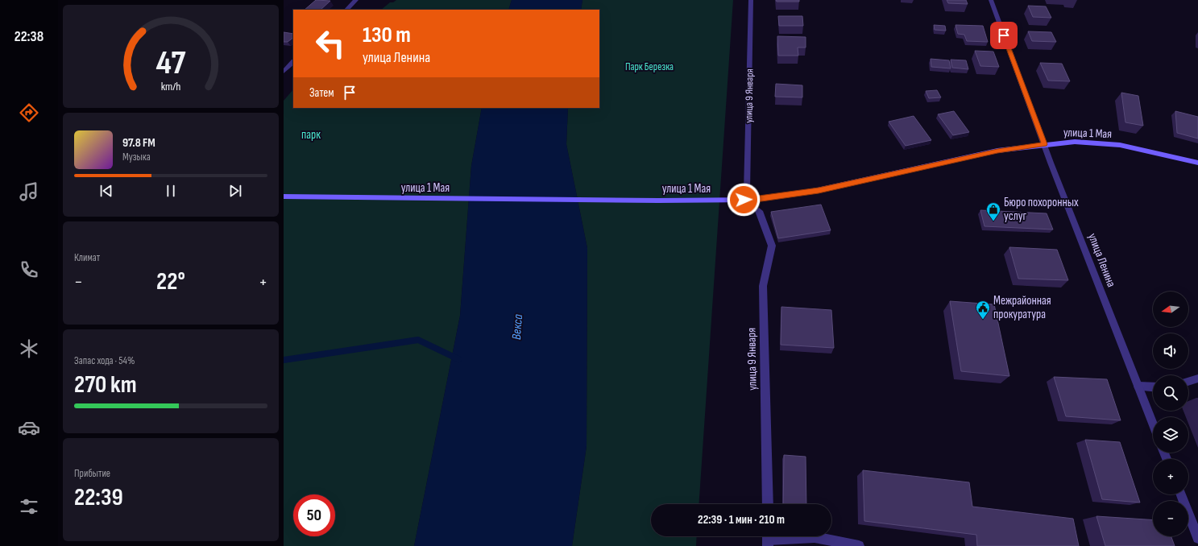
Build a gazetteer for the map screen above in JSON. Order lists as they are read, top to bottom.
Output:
{
  "streets": {
    "main road": ["улица 1 Мая"],
    "street": ["улица 9 Января", "улица Ленина"]
  },
  "crossings": [
    ["улица 1 Мая", "улица Ленина"]
  ],
  "water": ["Векса"],
  "parks": ["Парк Березка", "парк"],
  "places": {
    "shop": ["Бюро похоронных услуг"],
    "public building": ["Межрайонная прокуратура"]
  },
  "north": "left",
  "page": {
    "tabs": "22:38",
    "turn": ["130 m", "улица Ленина"],
    "then": "Затем",
    "song": ["97.8 FM", "Музыка"],
    "tile": [
      "Климат",
      ["Запас хода · 54%", "270 km"],
      ["Прибытие", "22:39"]
    ],
    "heat": ["−", "22°", "+"],
    "map_buttons": ["+", "−"],
    "limit": "50",
    "trip": "22:39 · 1 мин · 210 m",
    "gauge": ["47", "km/h"]
  }
}
